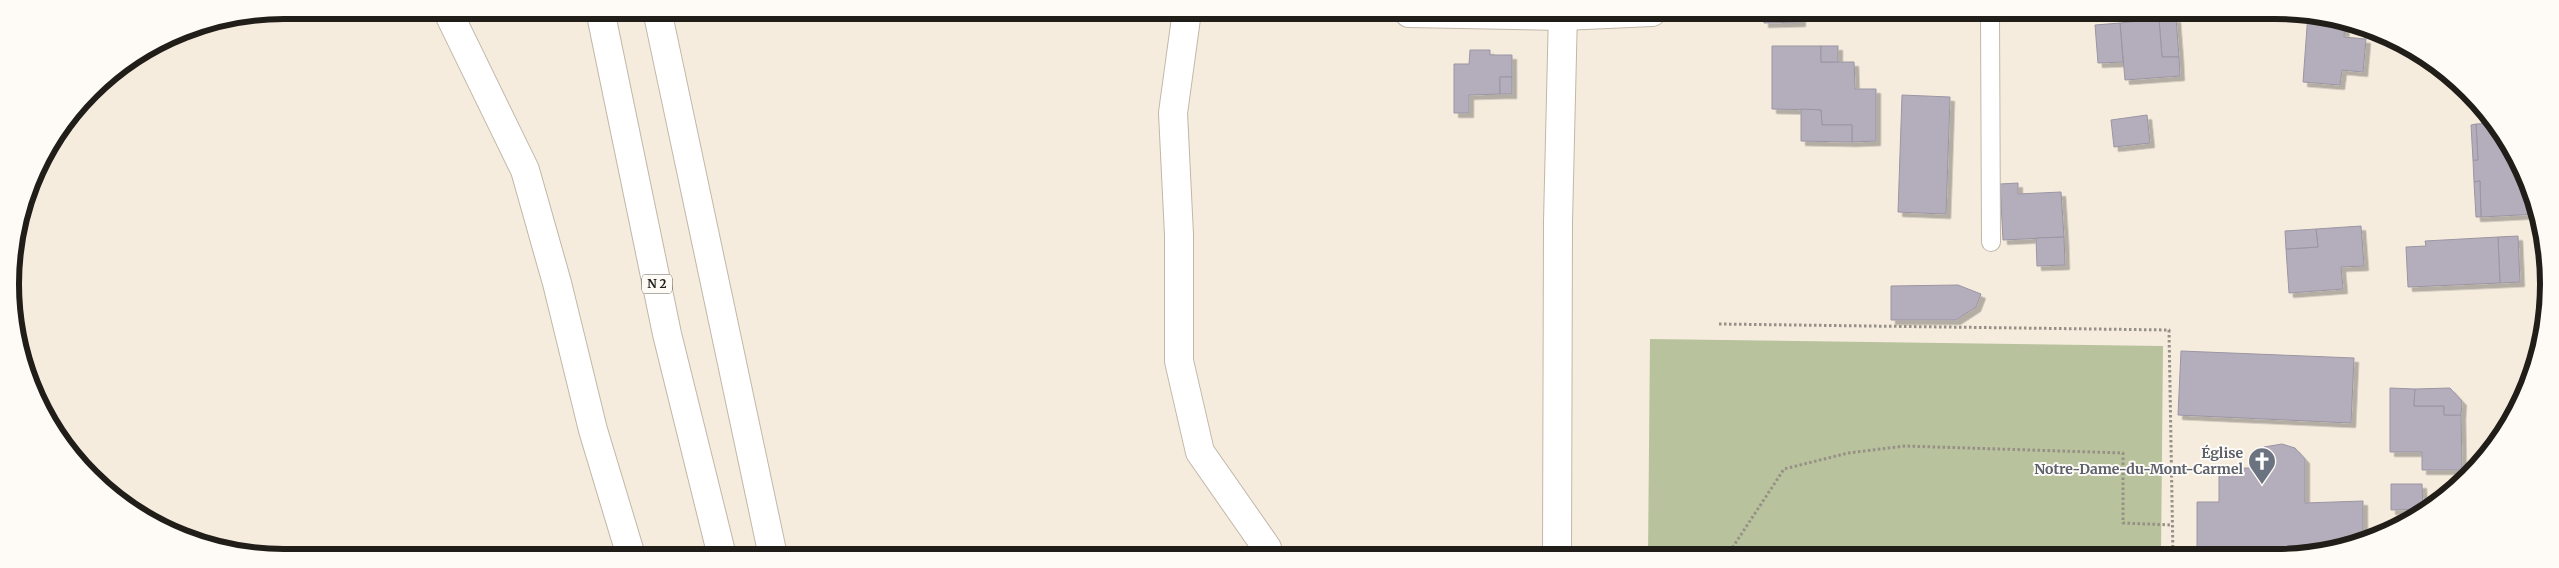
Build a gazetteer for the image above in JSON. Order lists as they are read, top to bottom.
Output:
{
  "streets": {
    "main road": ["N 2"]
  },
  "places": {
    "church": ["Église Notre-Dame-du-Mont-Carmel"]
  }
}
